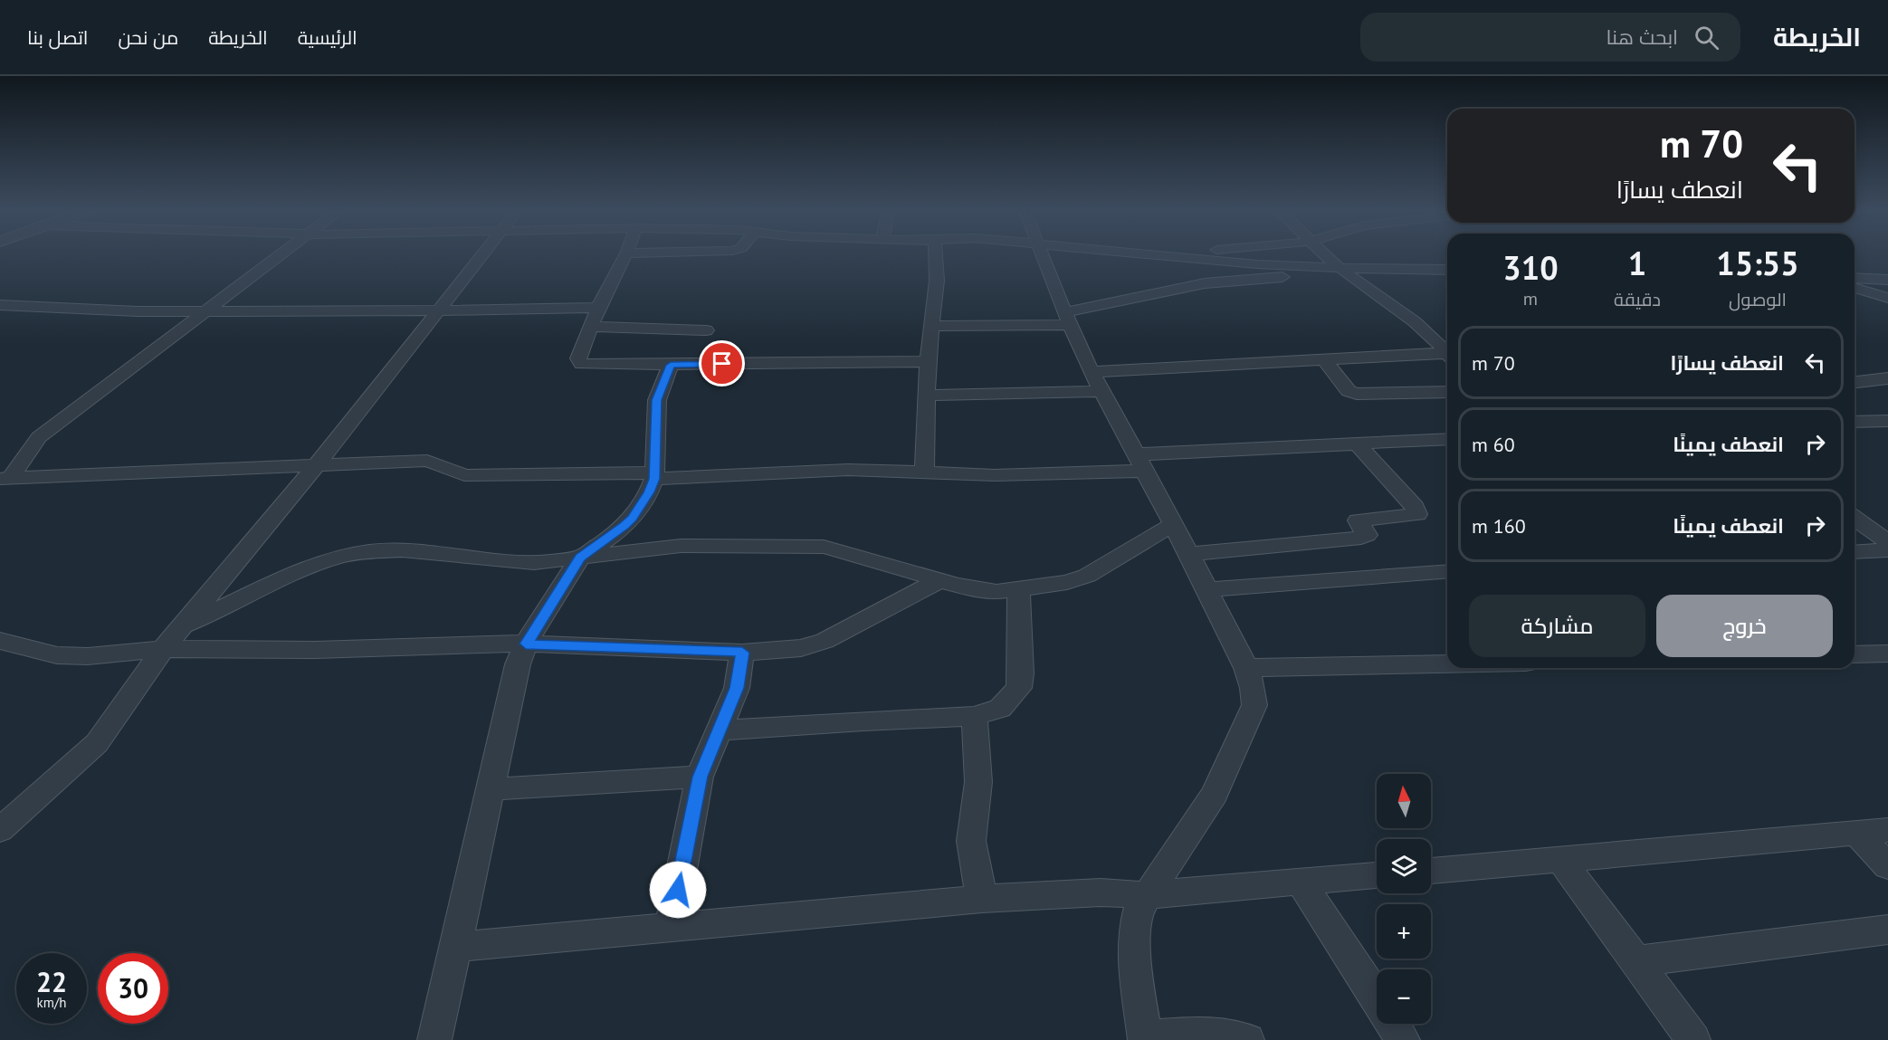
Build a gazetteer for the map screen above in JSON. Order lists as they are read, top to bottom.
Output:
{
  "north": "top",
  "page": {
    "header": "الخريطة",
    "search": "ابحث هنا",
    "nav": [
      "الرئيسية",
      "الخريطة",
      "من نحن",
      "اتصل بنا"
    ],
    "turn": ["70 m", "انعطف يسارًا"],
    "eta": [
      "15:55",
      "الوصول",
      "1",
      "دقيقة",
      "310",
      "m"
    ],
    "list": [
      {
        "name": "انعطف يسارًا",
        "value": "70 m"
      },
      {
        "name": "انعطف يمينًا",
        "value": "60 m"
      },
      {
        "name": "انعطف يمينًا",
        "value": "160 m"
      }
    ],
    "buttons": ["خروج", "مشاركة"],
    "map_buttons": ["+", "−"],
    "speed": "22 km/h",
    "limit": "30"
  }
}
